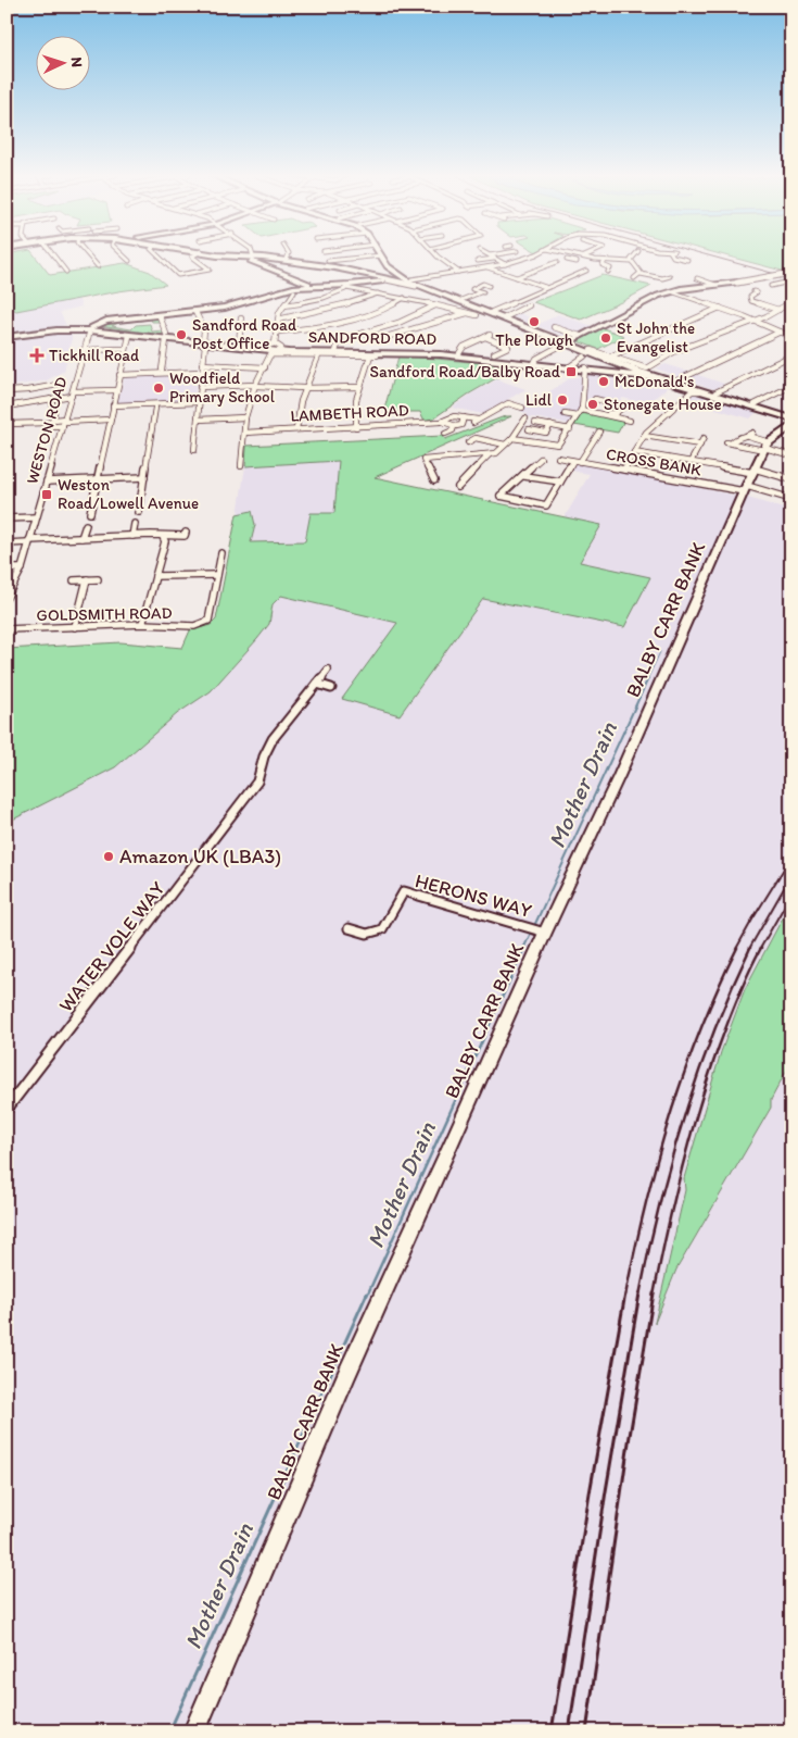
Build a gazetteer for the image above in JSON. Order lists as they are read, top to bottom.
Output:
{
  "streets": {
    "main road": ["SANDFORD ROAD"],
    "street": [
      "LAMBETH ROAD",
      "WESTON ROAD",
      "CROSS BANK",
      "GOLDSMITH ROAD",
      "BALBY CARR BANK",
      "HERONS WAY",
      "WATER VOLE WAY"
    ]
  },
  "crossings": [
    ["SANDFORD ROAD", "WESTON ROAD"],
    ["CROSS BANK", "BALBY CARR BANK"],
    ["BALBY CARR BANK", "HERONS WAY"]
  ],
  "water": ["Mother Drain"],
  "places": {
    "other": [
      "The Plough",
      "Sandford Road Post Office",
      "St John the Evangelist",
      "McDonald's",
      "Woodfield Primary School",
      "Lidl",
      "Stonegate House",
      "Amazon UK (LBA3)"
    ],
    "health": ["Tickhill Road"],
    "transit": ["Sandford Road/Balby Road", "Weston Road/Lowell Avenue"]
  },
  "north": "right"
}
